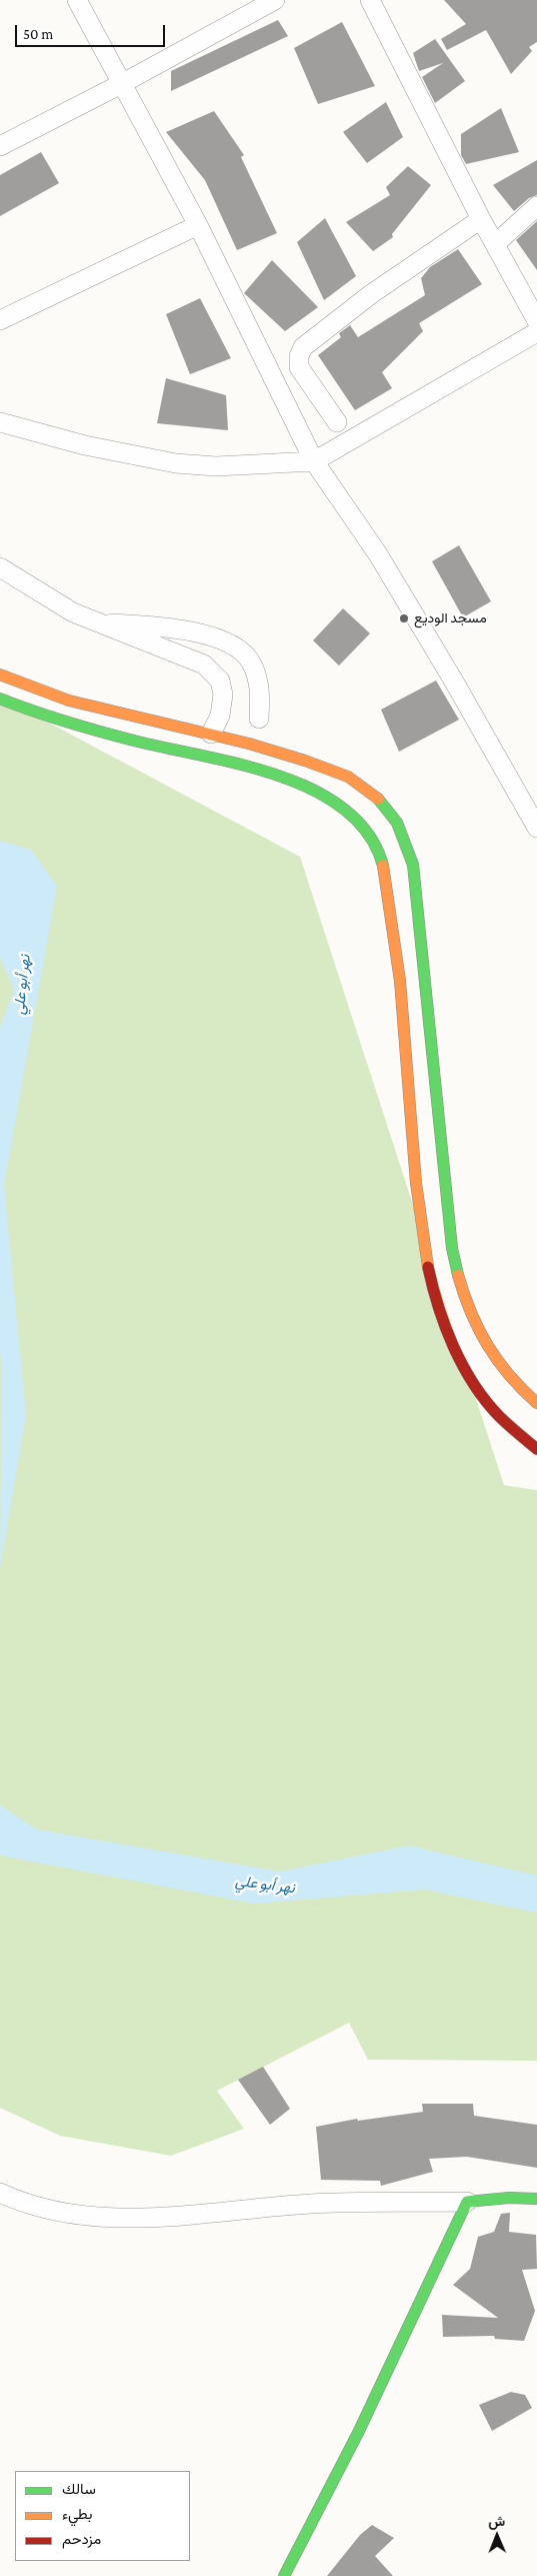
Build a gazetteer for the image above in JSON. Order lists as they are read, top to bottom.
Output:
{
  "water": ["نهر أبو علي"],
  "places": ["مسجد الوديع"],
  "legend": ["سالك", "بطيء", "مزدحم"],
  "scale_bar": "50 m",
  "north": "top"
}
